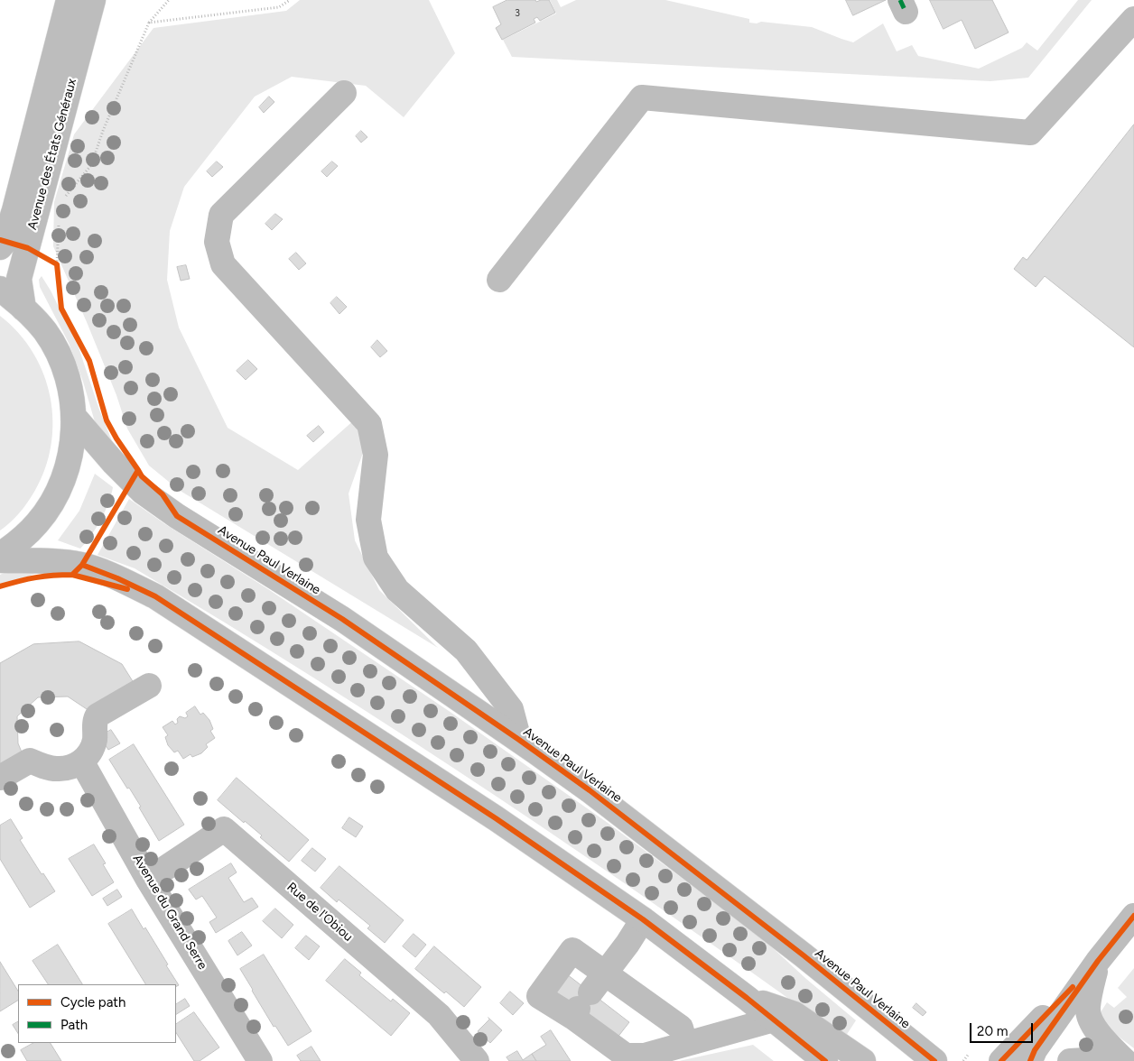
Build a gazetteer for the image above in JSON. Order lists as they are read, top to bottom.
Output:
{
  "streets": {
    "main road": [
      "Avenue des États Généraux",
      "Avenue Paul Verlaine",
      "Avenue du Grand Serre",
      "Rue de l'Obiou"
    ]
  },
  "crossings": [
    ["Avenue du Grand Serre", "Rue de l'Obiou"]
  ],
  "house_numbers": ["3"],
  "legend": ["Cycle path", "Path"],
  "scale_bar": "20 m"
}
